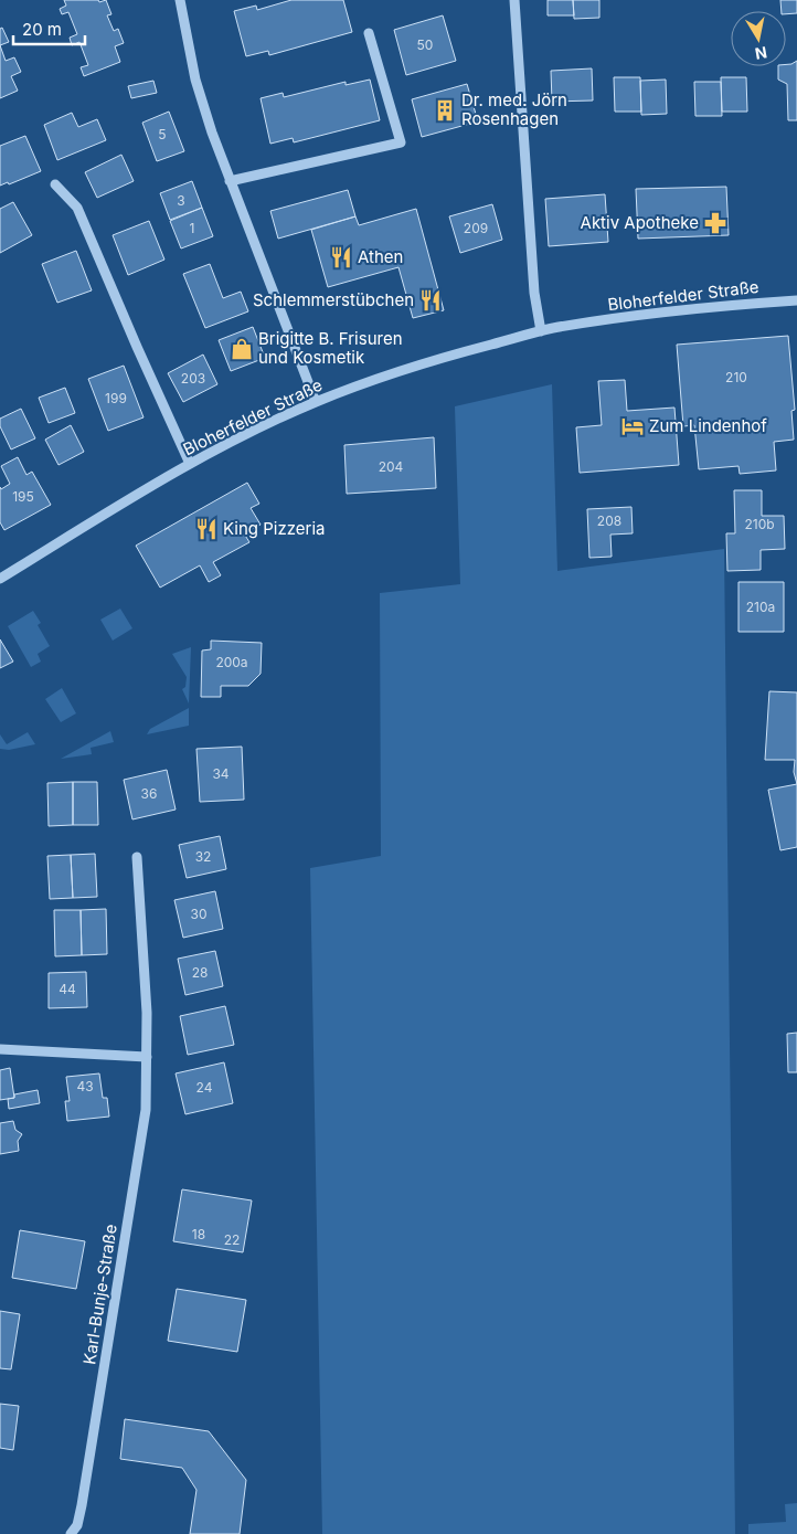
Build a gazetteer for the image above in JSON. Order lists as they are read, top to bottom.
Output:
{
  "streets": {
    "street": ["Bloherfelder Straße", "Karl-Bunje-Straße"]
  },
  "places": {
    "building": ["Dr. med. Jörn Rosenhagen"],
    "pharmacy": ["Aktiv Apotheke"],
    "restaurant": ["Athen", "Schlemmerstübchen", "King Pizzeria"],
    "shop": ["Brigitte B. Frisuren und Kosmetik"],
    "hotel": ["Zum Lindenhof"]
  },
  "house_numbers": [
    "50",
    "5",
    "3",
    "1",
    "209",
    "210",
    "203",
    "199",
    "204",
    "195",
    "208",
    "210b",
    "210a",
    "200a",
    "34",
    "36",
    "32",
    "30",
    "28",
    "44",
    "43",
    "24",
    "18",
    "22"
  ],
  "scale_bar": "20 m",
  "north": "bottom"
}
